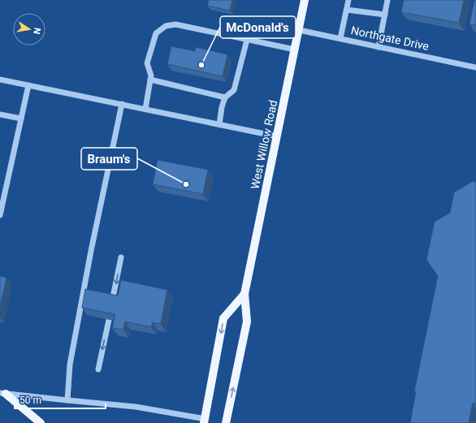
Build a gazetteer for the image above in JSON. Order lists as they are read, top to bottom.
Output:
{
  "streets": {
    "main road": ["West Willow Road"],
    "street": ["Northgate Drive"]
  },
  "crossings": [
    ["Northgate Drive", "West Willow Road"]
  ],
  "places": ["McDonald's", "Braum's"],
  "scale_bar": "50 m",
  "north": "right"
}
